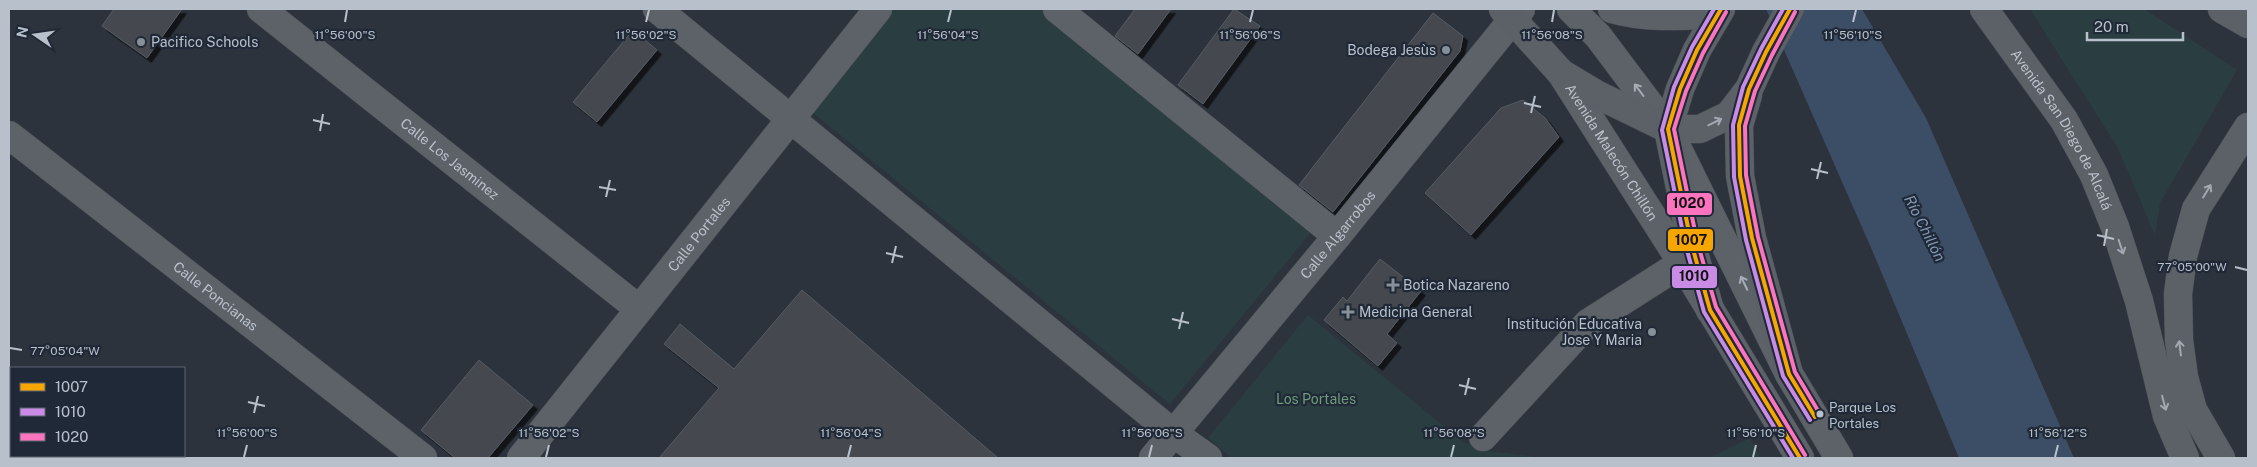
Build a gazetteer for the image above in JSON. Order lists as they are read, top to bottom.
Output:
{
  "streets": {
    "main road": ["Avenida San Diego de Alcalá", "Avenida Malecón Chillón"],
    "street": [
      "Calle Los Jasminez",
      "Calle Portales",
      "Calle Algarrobos",
      "Calle Poncianas"
    ]
  },
  "crossings": [
    ["Avenida Malecón Chillón", "Calle Algarrobos"],
    ["Calle Los Jasminez", "Calle Portales"]
  ],
  "one_way": ["Avenida San Diego de Alcalá"],
  "water": ["Río Chillón"],
  "parks": ["Los Portales"],
  "places": {
    "other": [
      "Pacifico Schools",
      "Bodega Jesùs",
      "Institución Educativa Jose Y Maria",
      "Parque Los Portales"
    ],
    "health": ["Botica Nazareno", "Medicina General"]
  },
  "lines": ["transit line 1007", "transit line 1010", "transit line 1020"],
  "legend": ["1007", "1010", "1020"],
  "scale_bar": "20 m",
  "north": "left",
  "coordinates": [
    "11°56'00\"S",
    "11°56'02\"S",
    "11°56'04\"S",
    "11°56'06\"S",
    "11°56'08\"S",
    "11°56'10\"S",
    "77°05'00\"W",
    "77°05'04\"W",
    "11°56'12\"S"
  ]
}
